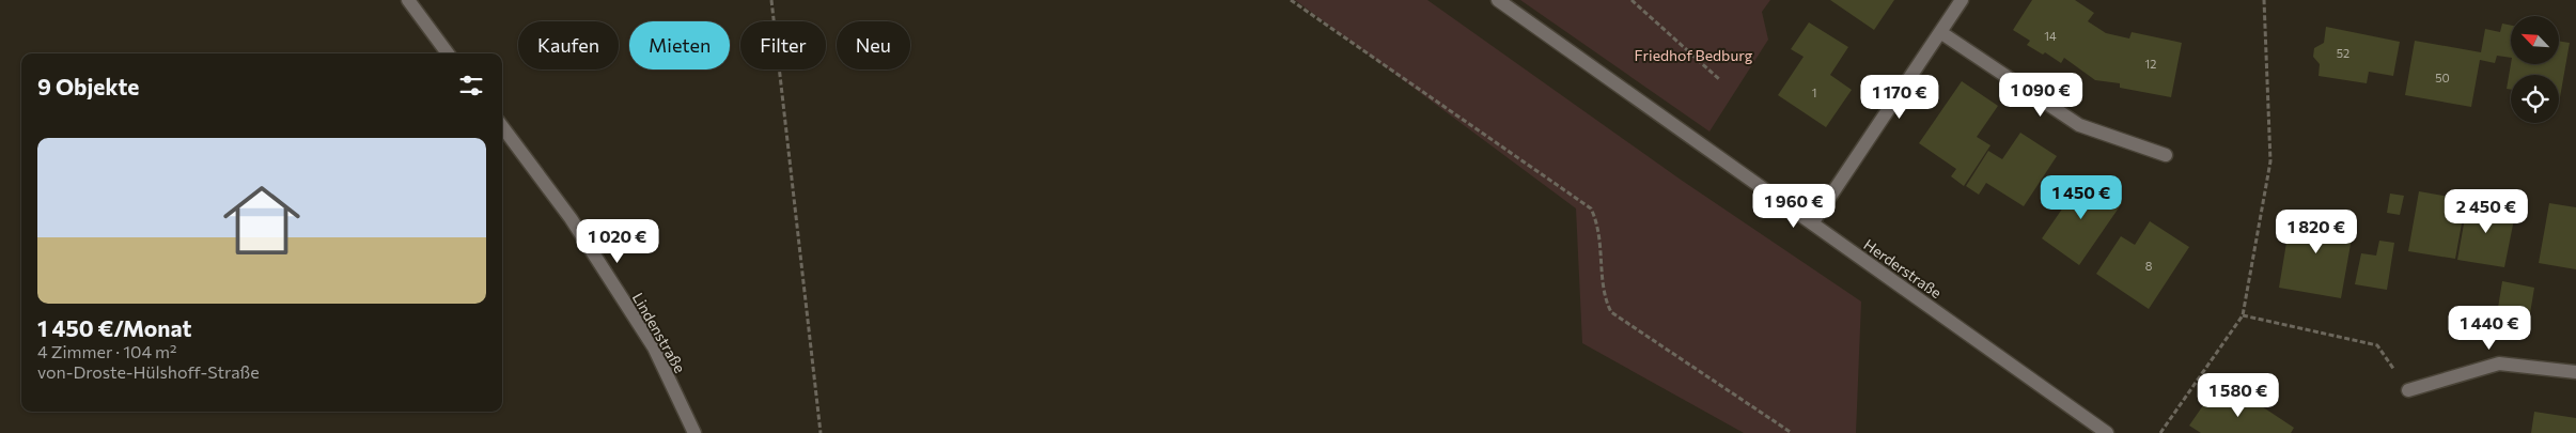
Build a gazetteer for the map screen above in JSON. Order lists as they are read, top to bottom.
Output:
{
  "streets": {
    "street": ["Herderstraße", "Lindenstraße"]
  },
  "parks": ["Friedhof Bedburg"],
  "house_numbers": [
    "14",
    "52",
    "12",
    "50",
    "1",
    "8"
  ],
  "north": "top left",
  "page": {
    "chip": [
      "Kaufen",
      "Mieten",
      "Filter",
      "Neu"
    ],
    "heading": "9 Objekte",
    "price": [
      "1 090 €",
      "1 170 €",
      "1 450 €",
      "1 960 €",
      "2 450 €",
      "1 820 €",
      "1 020 €",
      "1 440 €",
      "1 580 €"
    ],
    "list": [
      {
        "name": "1 450 €/Monat",
        "note": "4 Zimmer · 104 m² · von-Droste-Hülshoff-Straße"
      }
    ]
  }
}
